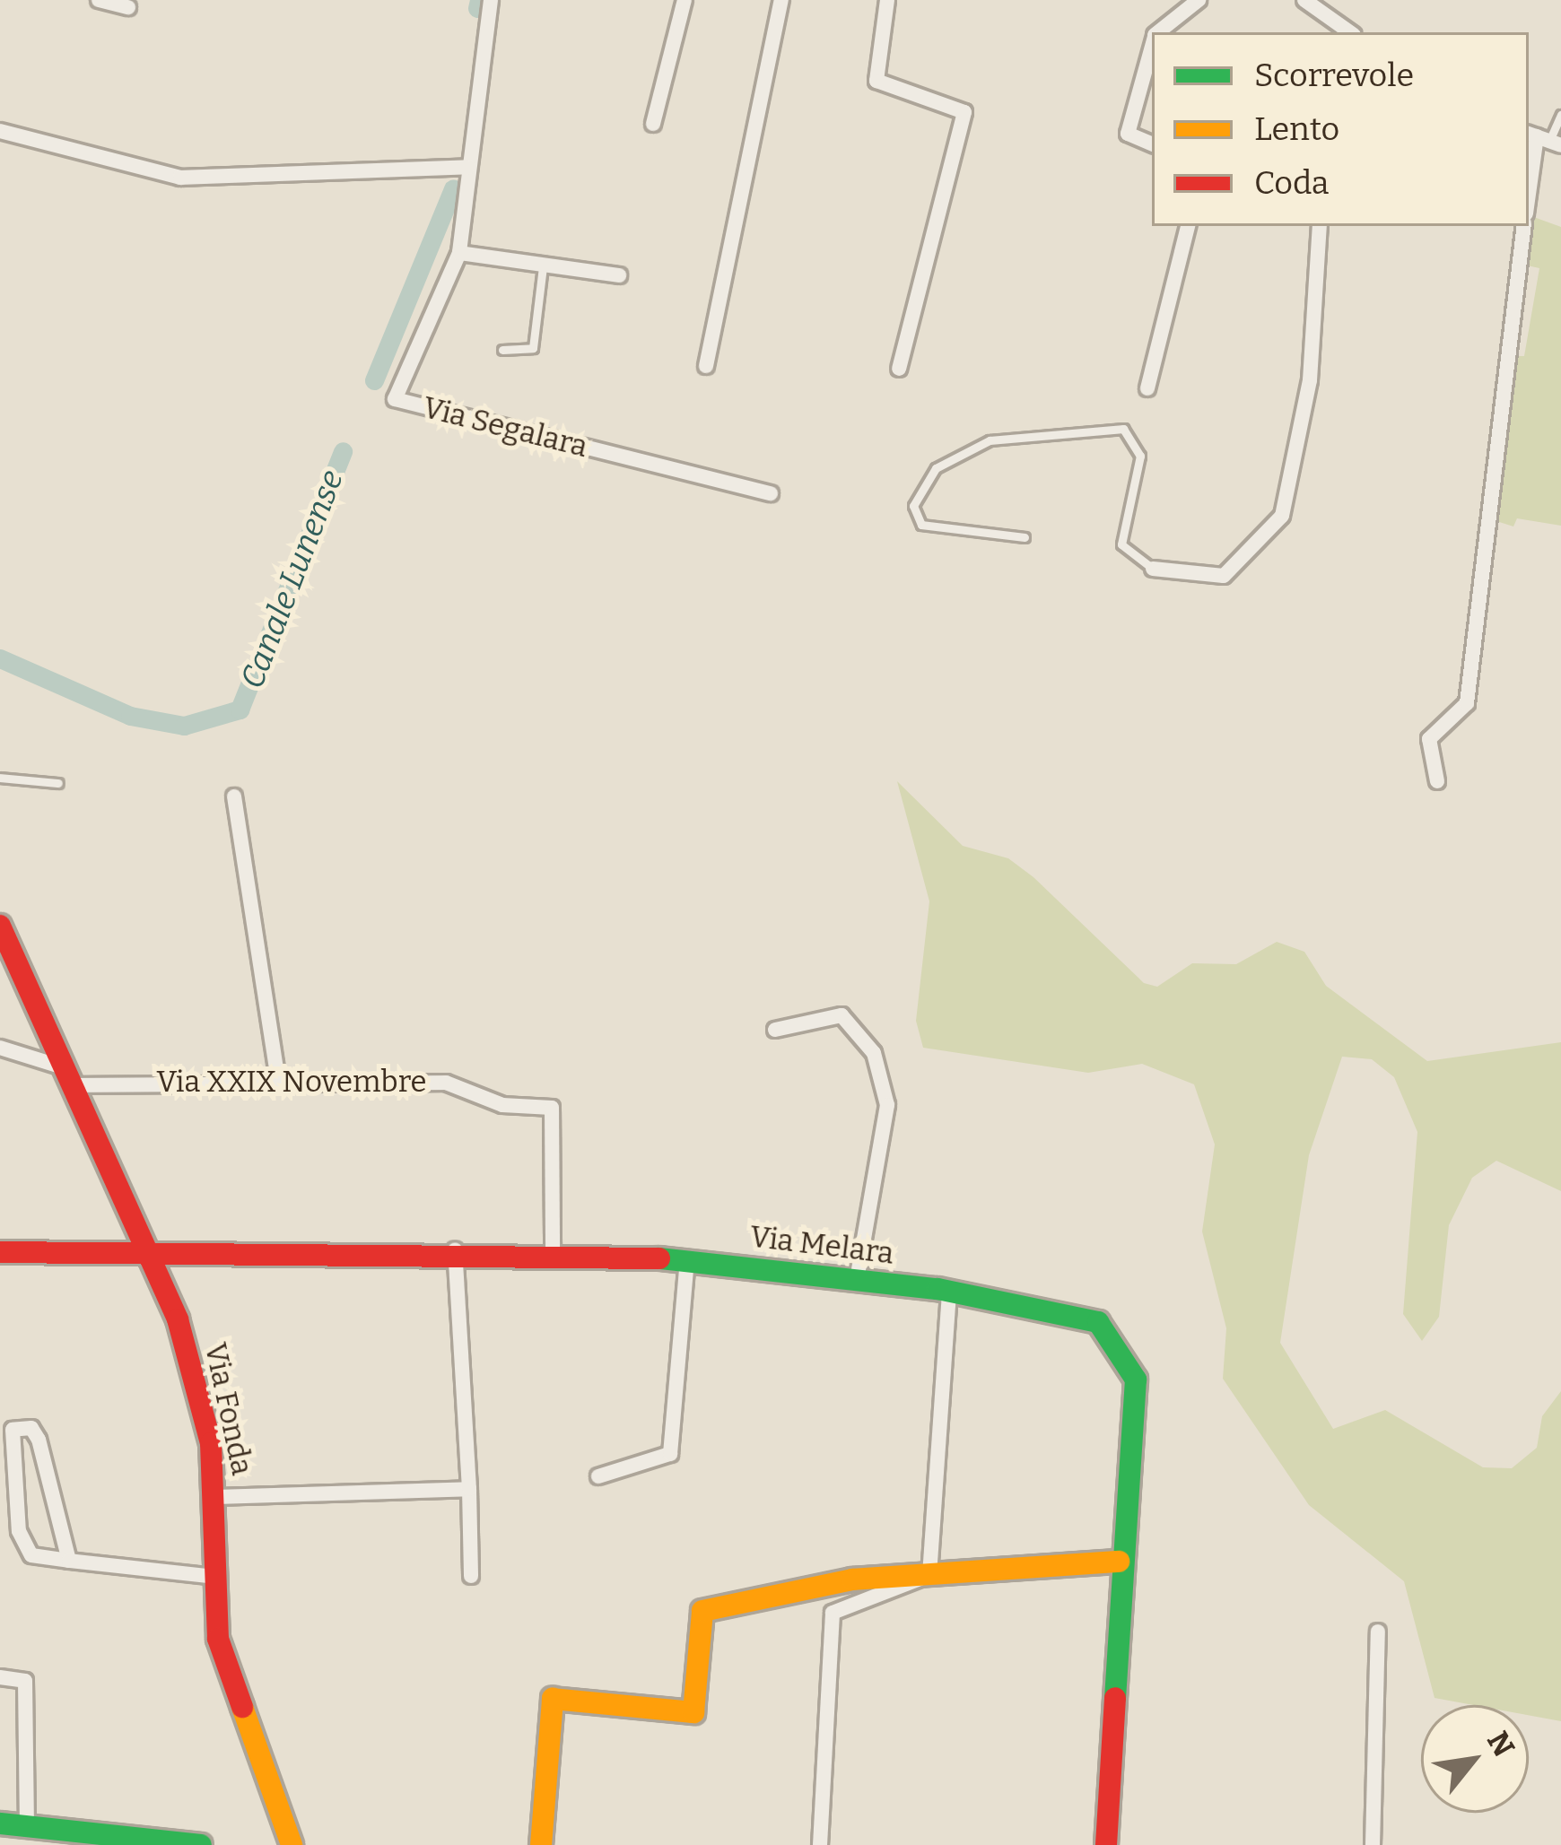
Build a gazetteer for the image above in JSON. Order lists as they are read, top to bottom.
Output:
{
  "streets": {
    "street": [
      "Via Segalara",
      "Via XXIX Novembre",
      "Via Melara",
      "Via Fonda"
    ]
  },
  "crossings": [
    ["Via XXIX Novembre", "Via Melara"],
    ["Via XXIX Novembre", "Via Fonda"],
    ["Via Melara", "Via Fonda"]
  ],
  "water": ["Canale Lunense"],
  "legend": ["Scorrevole", "Lento", "Coda"],
  "north": "top right"
}
